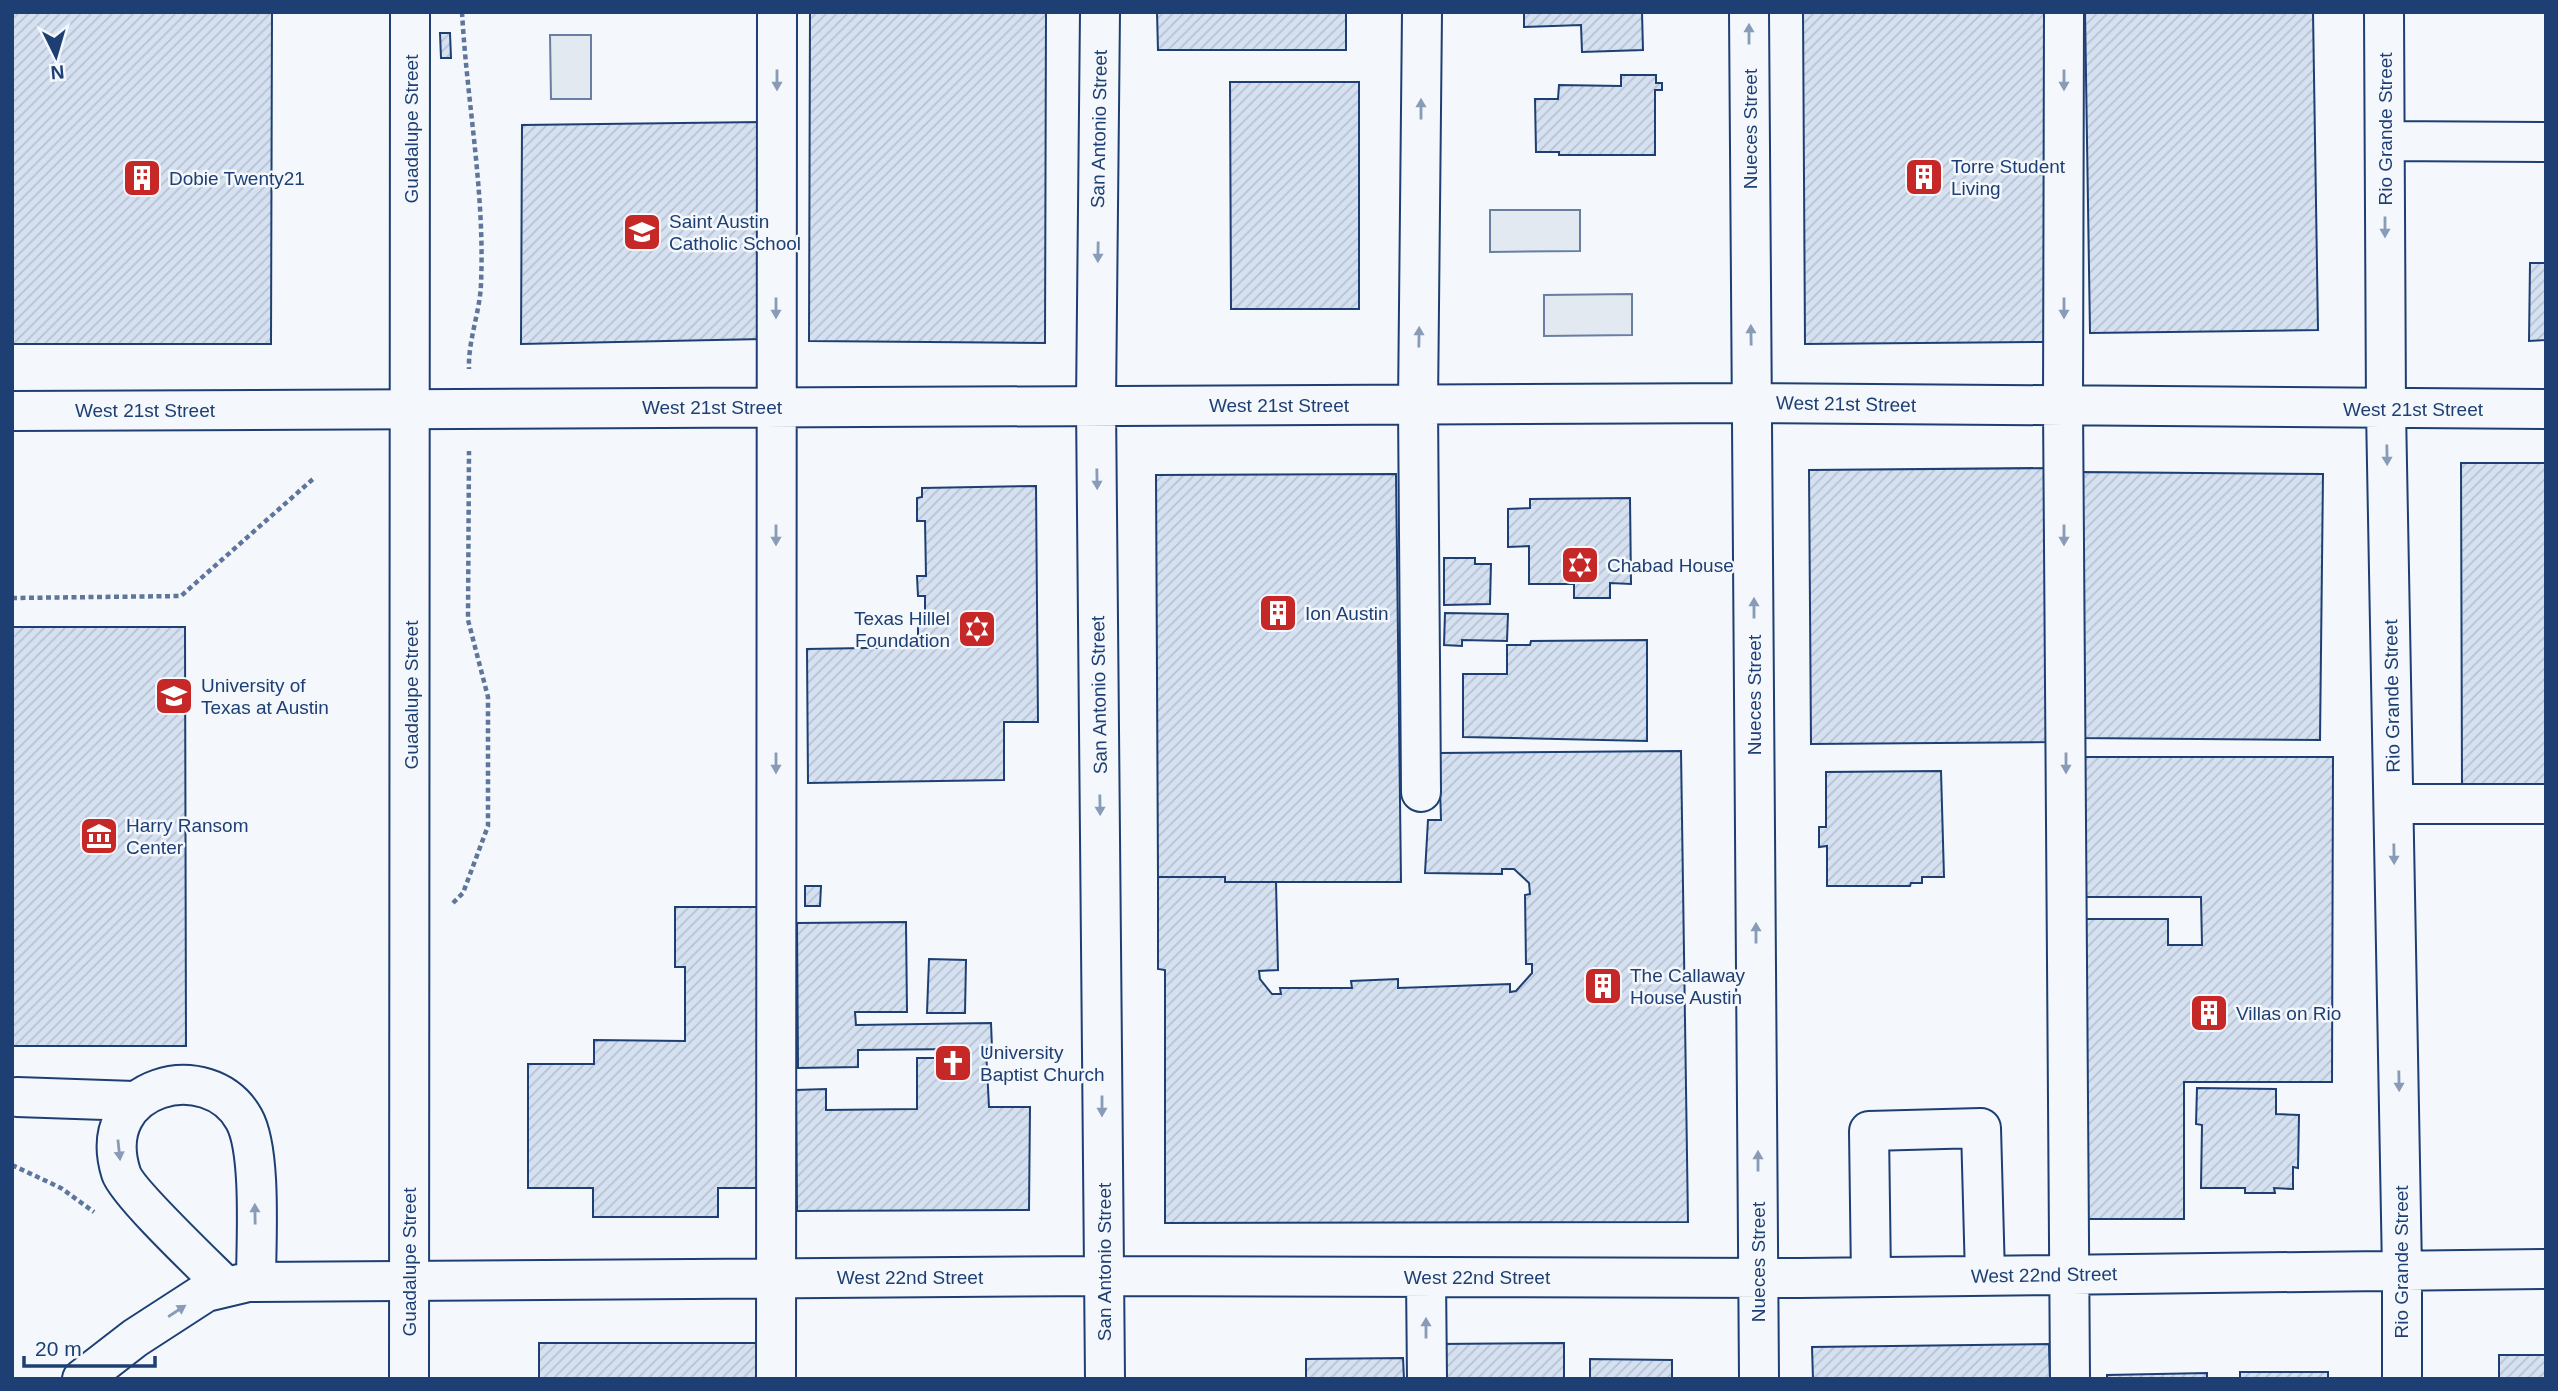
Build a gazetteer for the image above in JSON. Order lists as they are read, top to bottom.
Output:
{
  "streets": {
    "street": [
      "Guadalupe Street",
      "San Antonio Street",
      "Nueces Street",
      "Rio Grande Street",
      "West 21st Street",
      "West 22nd Street"
    ]
  },
  "crossings": [
    ["Guadalupe Street", "West 21st Street"],
    ["Guadalupe Street", "West 22nd Street"],
    ["San Antonio Street", "West 21st Street"],
    ["San Antonio Street", "West 22nd Street"],
    ["Nueces Street", "West 21st Street"],
    ["Nueces Street", "West 22nd Street"],
    ["Rio Grande Street", "West 21st Street"],
    ["Rio Grande Street", "West 22nd Street"]
  ],
  "places": {
    "building": [
      "Torre Student Living",
      "Dobie Twenty21",
      "Ion Austin",
      "The Callaway House Austin",
      "Villas on Rio"
    ],
    "school or university": ["Saint Austin Catholic School", "University of Texas at Austin"],
    "synagogue": ["Chabad House", "Texas Hillel Foundation"],
    "museum": ["Harry Ransom Center"],
    "church": ["University Baptist Church"]
  },
  "scale_bar": "20 m",
  "north": "bottom"
}
